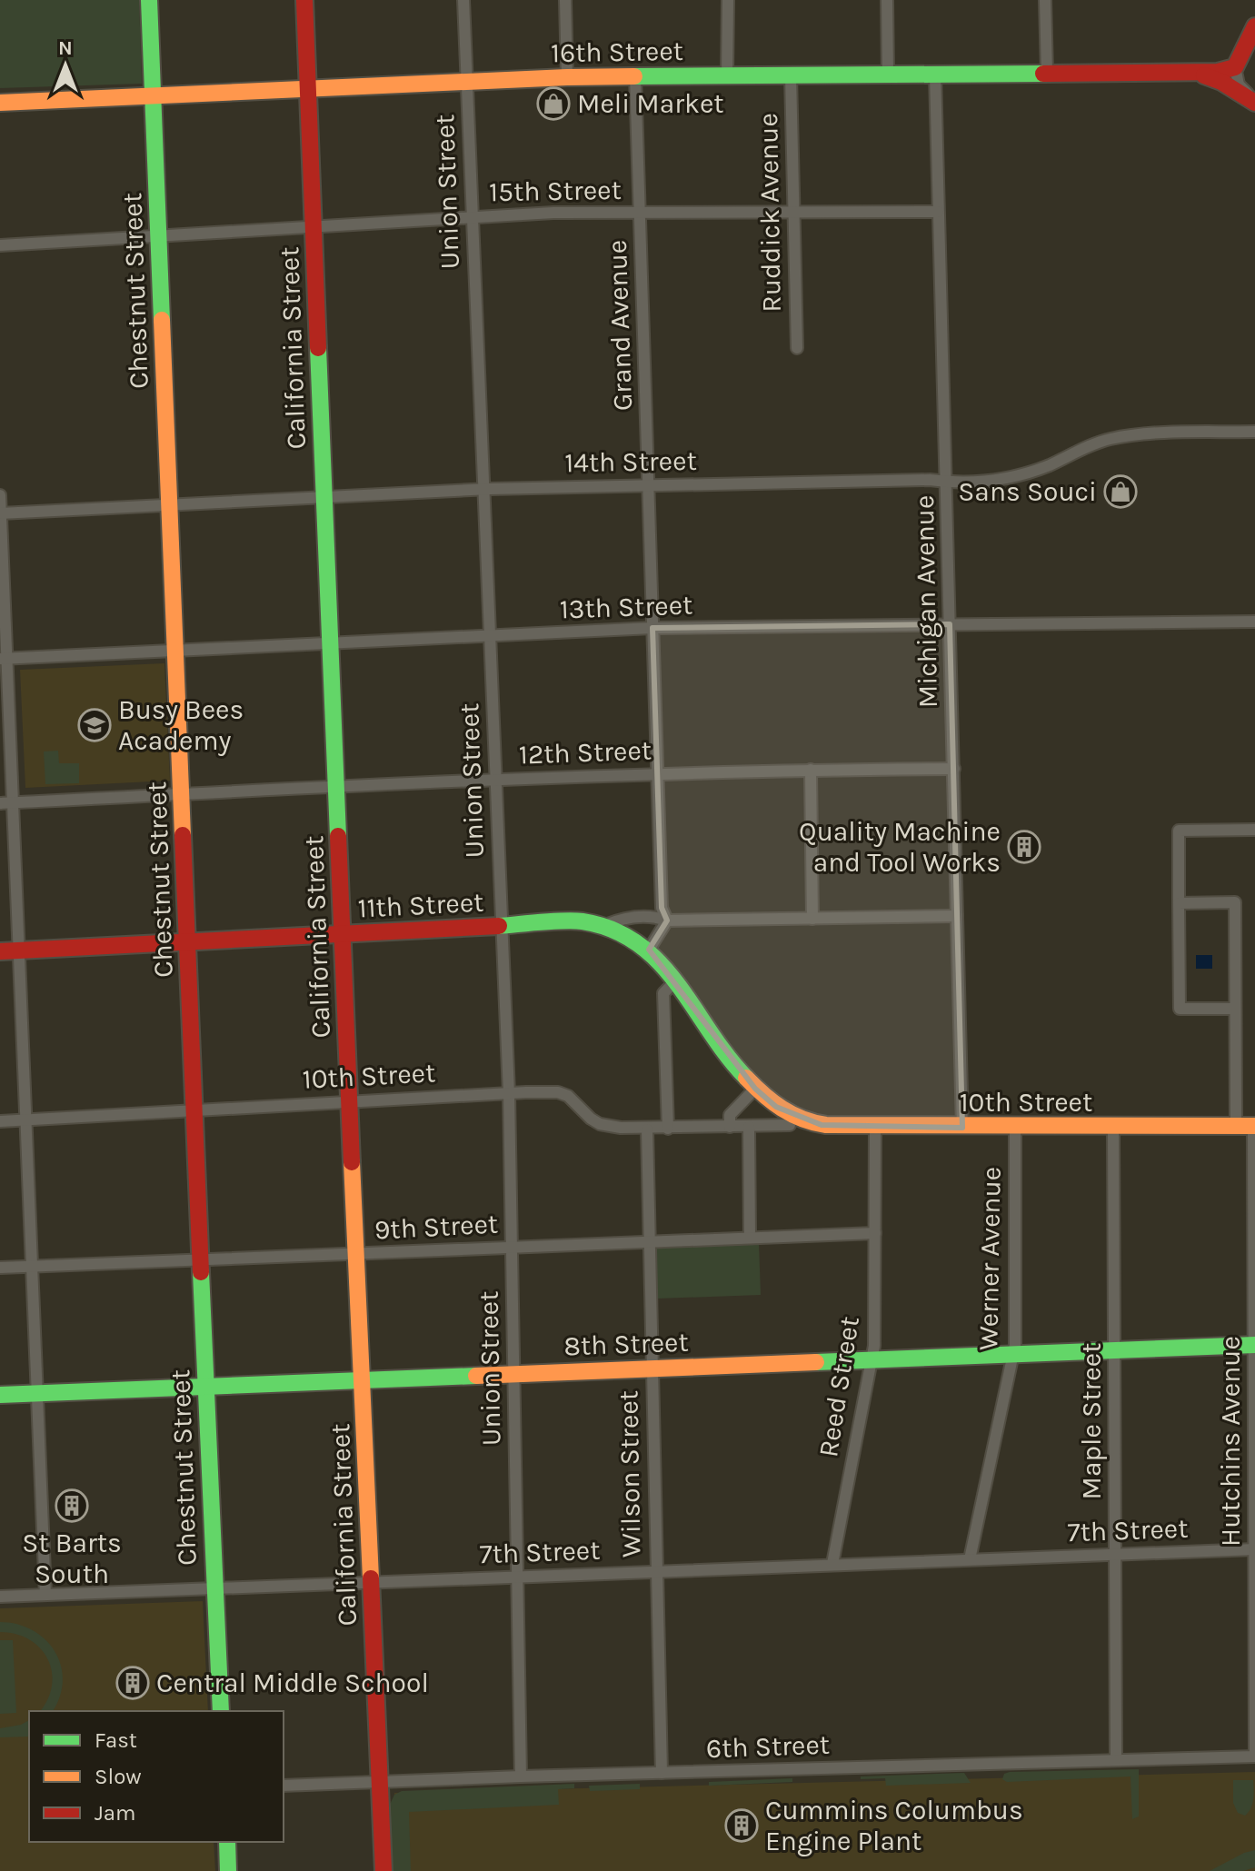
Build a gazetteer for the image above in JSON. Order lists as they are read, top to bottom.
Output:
{
  "streets": {
    "street": [
      "16th Street",
      "15th Street",
      "Union Street",
      "Ruddick Avenue",
      "Chestnut Street",
      "Grand Avenue",
      "California Street",
      "14th Street",
      "Michigan Avenue",
      "13th Street",
      "12th Street",
      "11th Street",
      "10th Street",
      "9th Street",
      "Werner Avenue",
      "8th Street",
      "Reed Street",
      "Maple Street",
      "Hutchins Avenue",
      "Wilson Street",
      "7th Street",
      "6th Street"
    ]
  },
  "crossings": [
    ["16th Street", "Union Street"],
    ["16th Street", "Ruddick Avenue"],
    ["16th Street", "Chestnut Street"],
    ["16th Street", "Grand Avenue"],
    ["16th Street", "California Street"],
    ["16th Street", "Michigan Avenue"],
    ["15th Street", "Union Street"],
    ["15th Street", "Ruddick Avenue"],
    ["15th Street", "Chestnut Street"],
    ["15th Street", "Grand Avenue"],
    ["15th Street", "California Street"],
    ["15th Street", "Michigan Avenue"],
    ["Union Street", "14th Street"],
    ["Union Street", "13th Street"],
    ["Union Street", "12th Street"],
    ["Union Street", "11th Street"],
    ["Union Street", "10th Street"],
    ["Union Street", "9th Street"],
    ["Union Street", "8th Street"],
    ["Union Street", "7th Street"],
    ["Union Street", "6th Street"],
    ["Chestnut Street", "14th Street"],
    ["Chestnut Street", "13th Street"],
    ["Chestnut Street", "12th Street"],
    ["Chestnut Street", "11th Street"],
    ["Chestnut Street", "10th Street"],
    ["Chestnut Street", "9th Street"],
    ["Chestnut Street", "8th Street"],
    ["Chestnut Street", "7th Street"],
    ["Grand Avenue", "14th Street"],
    ["Grand Avenue", "13th Street"],
    ["Grand Avenue", "12th Street"],
    ["Grand Avenue", "11th Street"],
    ["California Street", "14th Street"],
    ["California Street", "13th Street"],
    ["California Street", "12th Street"],
    ["California Street", "11th Street"],
    ["California Street", "10th Street"],
    ["California Street", "9th Street"],
    ["California Street", "8th Street"],
    ["California Street", "7th Street"],
    ["California Street", "6th Street"],
    ["14th Street", "Michigan Avenue"],
    ["Michigan Avenue", "13th Street"],
    ["Michigan Avenue", "12th Street"],
    ["Michigan Avenue", "11th Street"],
    ["Michigan Avenue", "10th Street"],
    ["10th Street", "Werner Avenue"],
    ["10th Street", "Reed Street"],
    ["10th Street", "Maple Street"],
    ["10th Street", "Hutchins Avenue"],
    ["10th Street", "Wilson Street"],
    ["9th Street", "Reed Street"],
    ["9th Street", "Wilson Street"],
    ["Werner Avenue", "8th Street"],
    ["Werner Avenue", "7th Street"],
    ["8th Street", "Reed Street"],
    ["8th Street", "Maple Street"],
    ["8th Street", "Hutchins Avenue"],
    ["8th Street", "Wilson Street"],
    ["Reed Street", "7th Street"],
    ["Maple Street", "7th Street"],
    ["Maple Street", "6th Street"],
    ["Hutchins Avenue", "7th Street"],
    ["Hutchins Avenue", "6th Street"],
    ["Wilson Street", "7th Street"],
    ["Wilson Street", "6th Street"]
  ],
  "places": {
    "shop": ["Meli Market", "Sans Souci"],
    "school or university": ["Busy Bees Academy"],
    "building": [
      "Quality Machine and Tool Works",
      "St Barts South",
      "Central Middle School",
      "Cummins Columbus Engine Plant"
    ]
  },
  "legend": ["Fast", "Slow", "Jam"],
  "north": "top"
}
